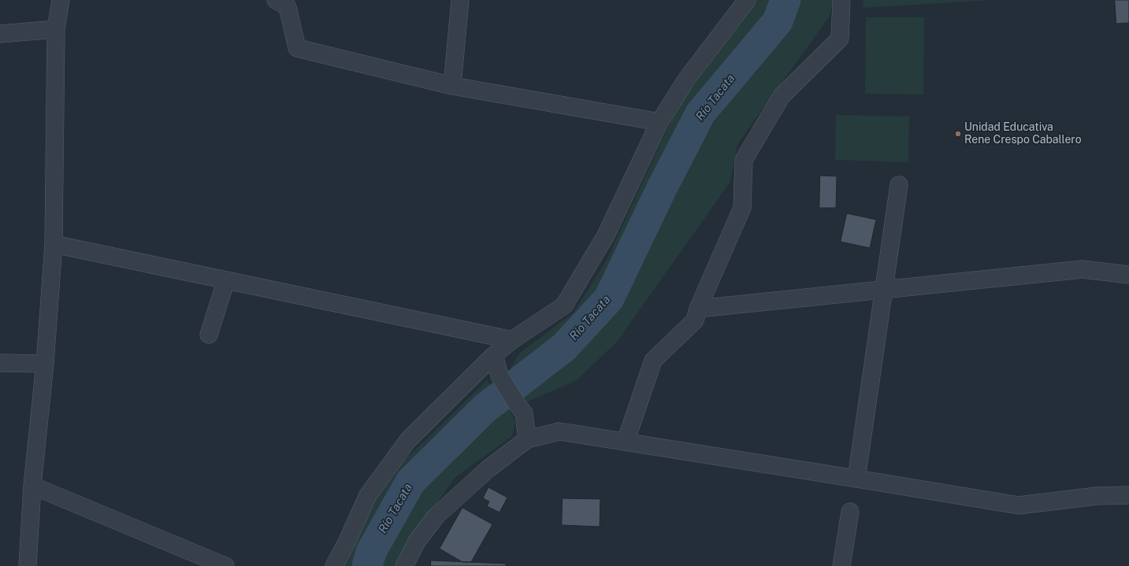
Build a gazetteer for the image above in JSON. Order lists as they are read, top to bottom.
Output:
{
  "water": ["Río Tacata"],
  "places": ["Unidad Educativa Rene Crespo Caballero"]
}
